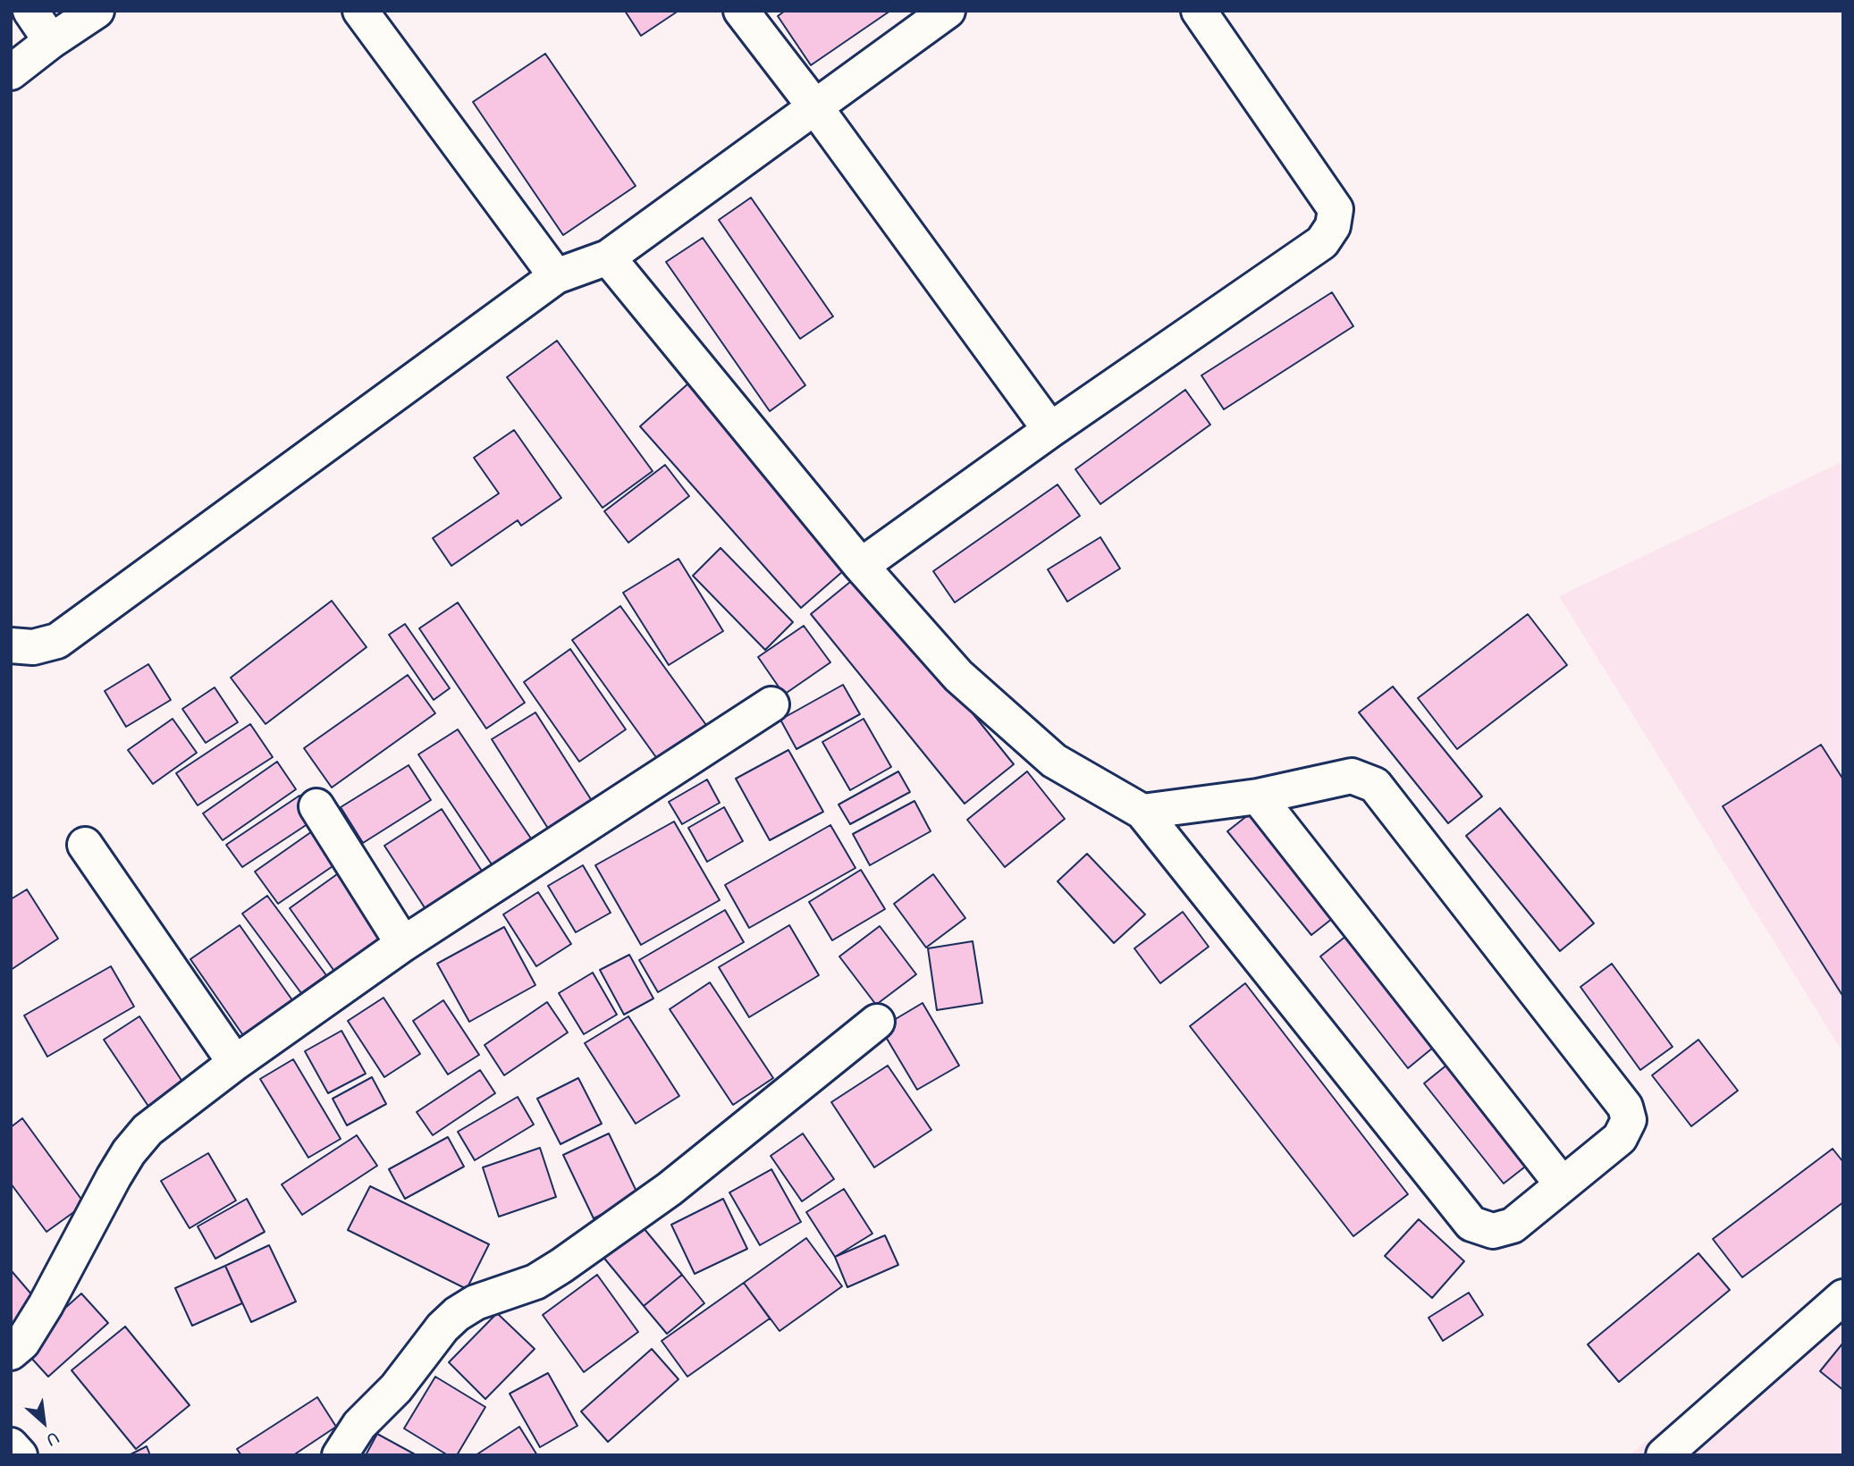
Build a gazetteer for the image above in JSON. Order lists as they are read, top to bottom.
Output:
{
  "north": "bottom right"
}
